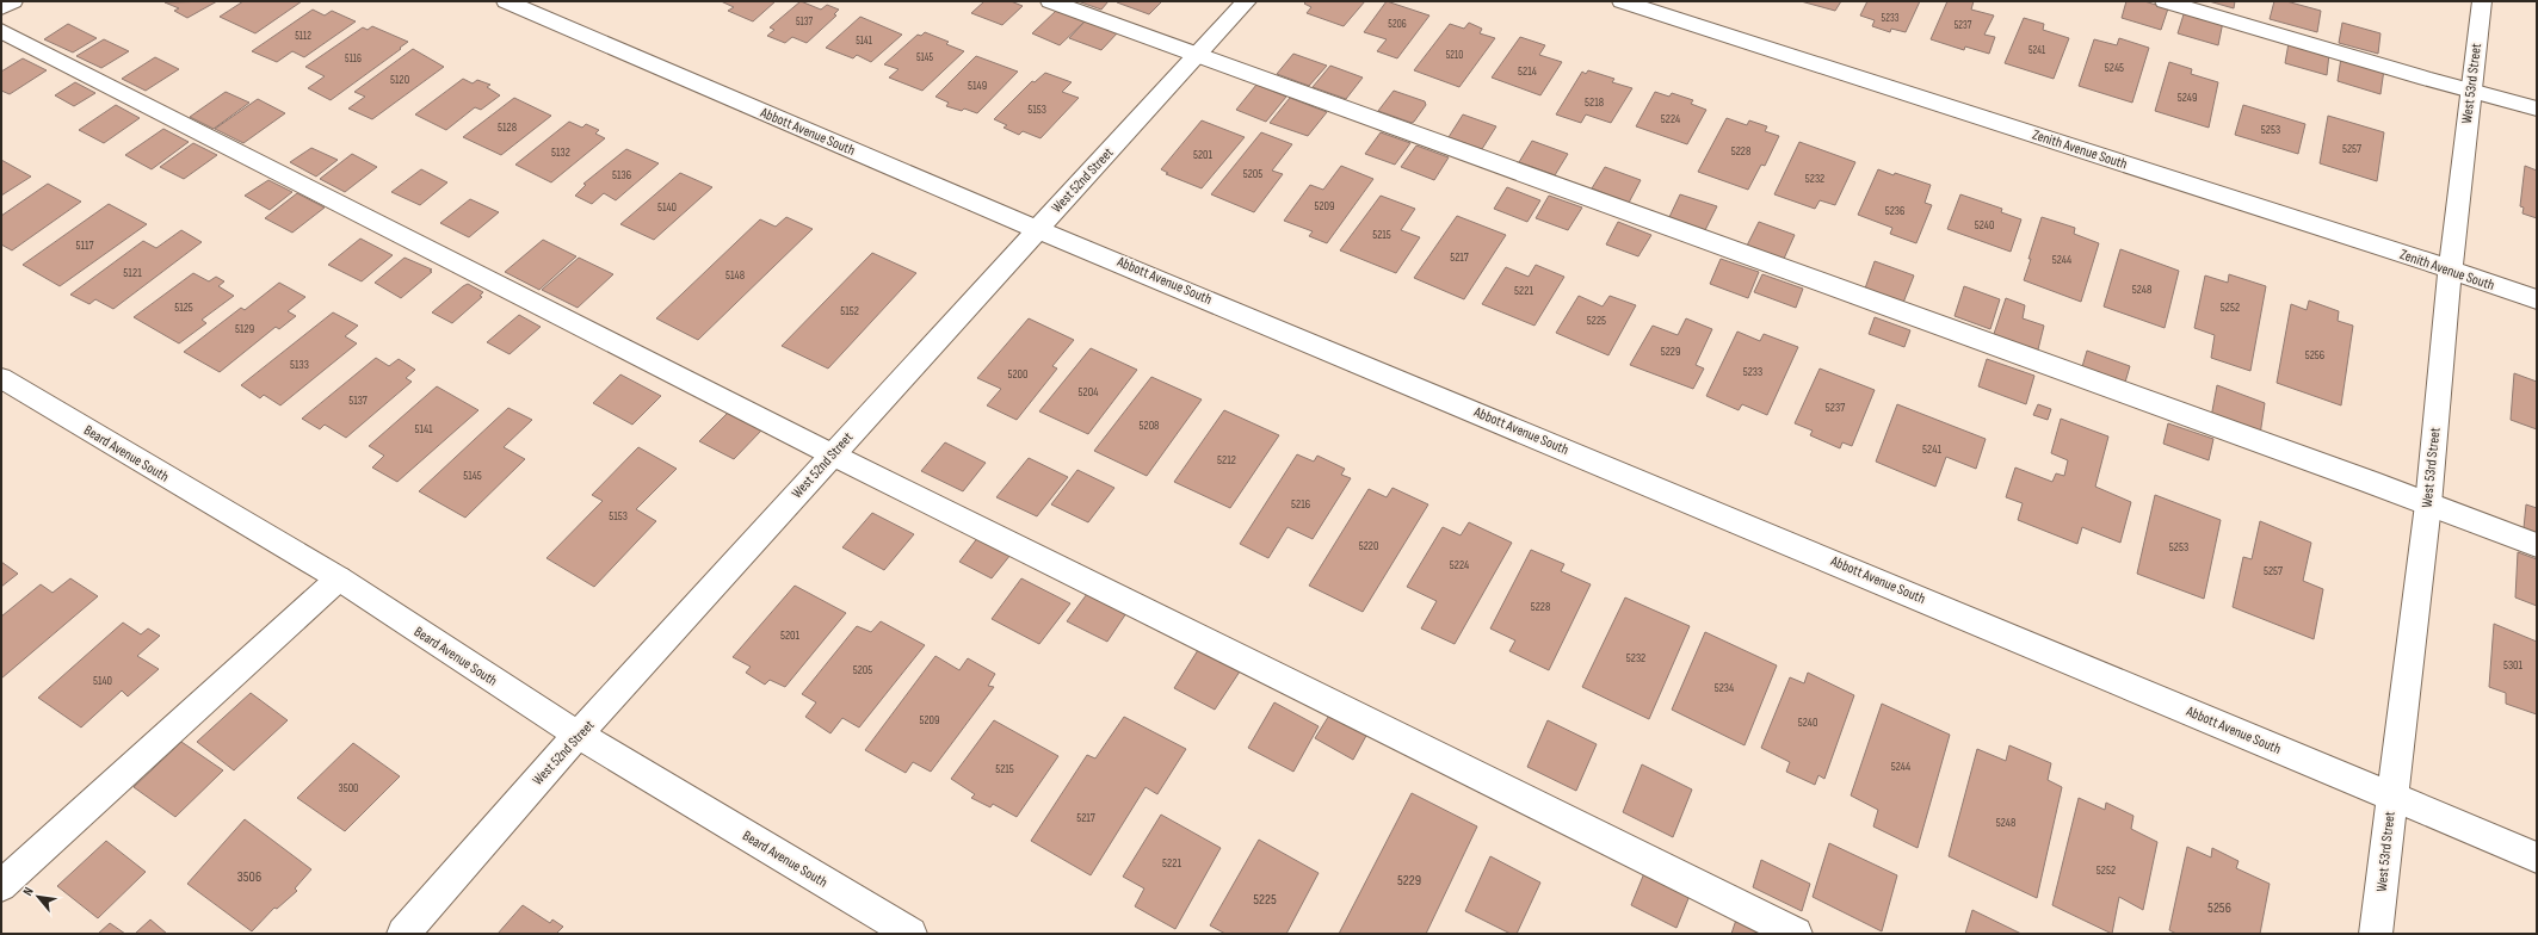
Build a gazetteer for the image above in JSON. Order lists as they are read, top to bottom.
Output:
{
  "streets": {
    "street": [
      "West 53rd Street",
      "Abbott Avenue South",
      "Zenith Avenue South",
      "West 52nd Street",
      "Beard Avenue South"
    ]
  },
  "crossings": [
    ["West 53rd Street", "Abbott Avenue South"],
    ["West 53rd Street", "Zenith Avenue South"],
    ["Abbott Avenue South", "West 52nd Street"],
    ["West 52nd Street", "Beard Avenue South"]
  ],
  "house_numbers": [
    "5233",
    "5137",
    "5206",
    "5237",
    "5112",
    "5141",
    "5241",
    "5210",
    "5145",
    "5116",
    "5245",
    "5214",
    "5120",
    "5149",
    "5249",
    "5218",
    "5153",
    "5224",
    "5128",
    "5253",
    "5257",
    "5228",
    "5132",
    "5201",
    "5205",
    "5136",
    "5232",
    "5209",
    "5140",
    "5236",
    "5240",
    "5215",
    "5117",
    "5217",
    "5244",
    "5121",
    "5148",
    "5248",
    "5221",
    "5125",
    "5252",
    "5152",
    "5225",
    "5129",
    "5229",
    "5256",
    "5133",
    "5233",
    "5200",
    "5204",
    "5137",
    "5237",
    "5208",
    "5141",
    "5241",
    "5212",
    "5145",
    "5216",
    "5153",
    "5220",
    "5253",
    "5224",
    "5257",
    "5228",
    "5201",
    "5232",
    "5301",
    "5205",
    "5140",
    "5234",
    "5209",
    "5240",
    "5244",
    "5215",
    "3500",
    "5217",
    "5248",
    "5221",
    "5252",
    "3506",
    "5229",
    "5225",
    "5256"
  ],
  "north": "top left"
}
